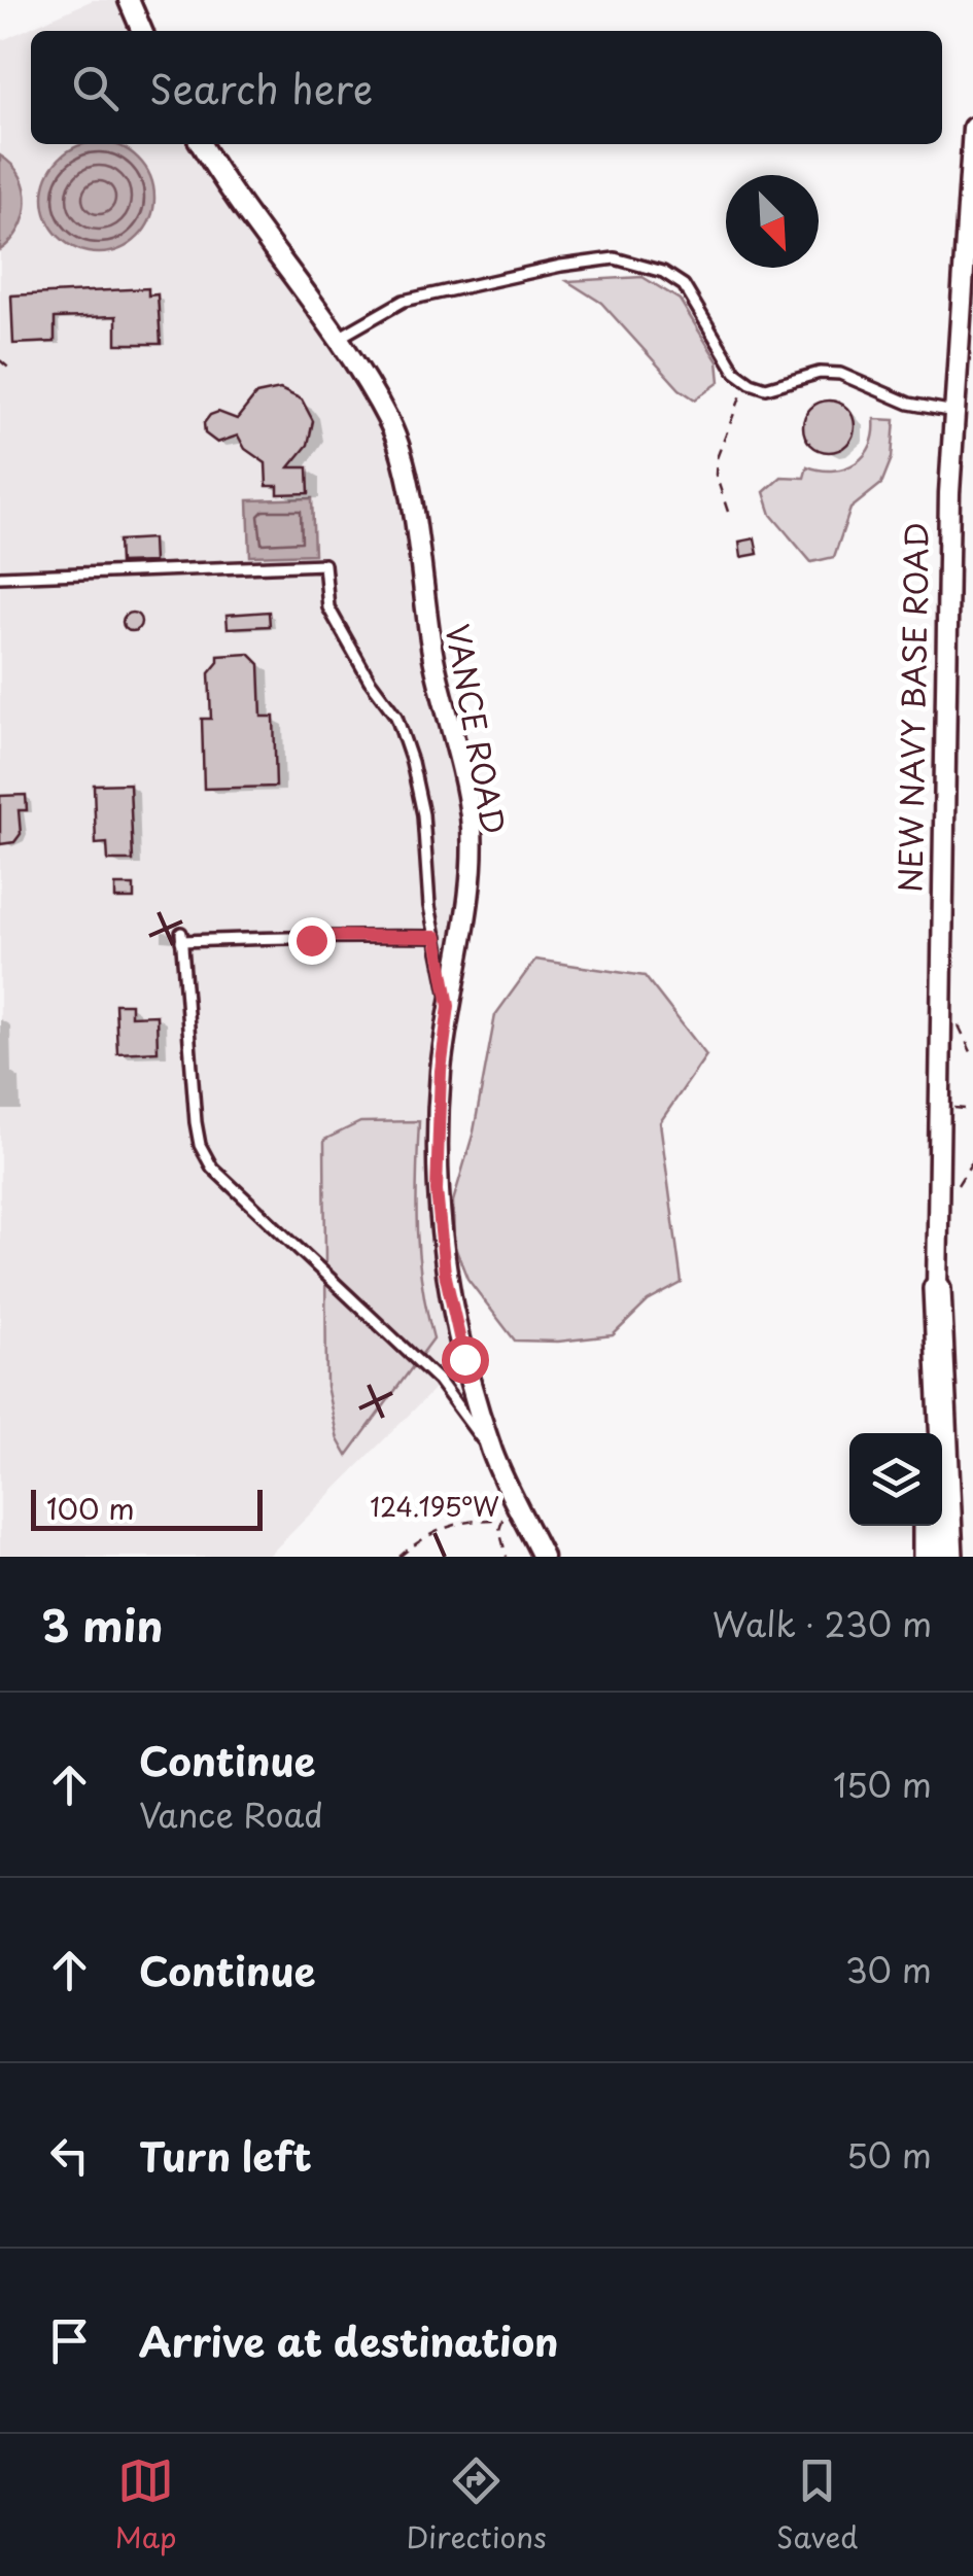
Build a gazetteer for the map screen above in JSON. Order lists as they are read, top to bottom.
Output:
{
  "streets": {
    "street": ["NEW NAVY BASE ROAD", "VANCE ROAD"]
  },
  "scale_bar": "100 m",
  "north": "bottom right",
  "page": {
    "search": "Search here",
    "scale": "100 m",
    "heading": ["3 min", "Walk · 230 m"],
    "list": [
      ["Continue", "Vance Road", "150 m"],
      ["Continue", "30 m"],
      ["Turn left", "50 m"],
      "Arrive at destination"
    ],
    "nav": ["Map", "Directions", "Saved"]
  },
  "coordinates": ["124.195°W"]
}
